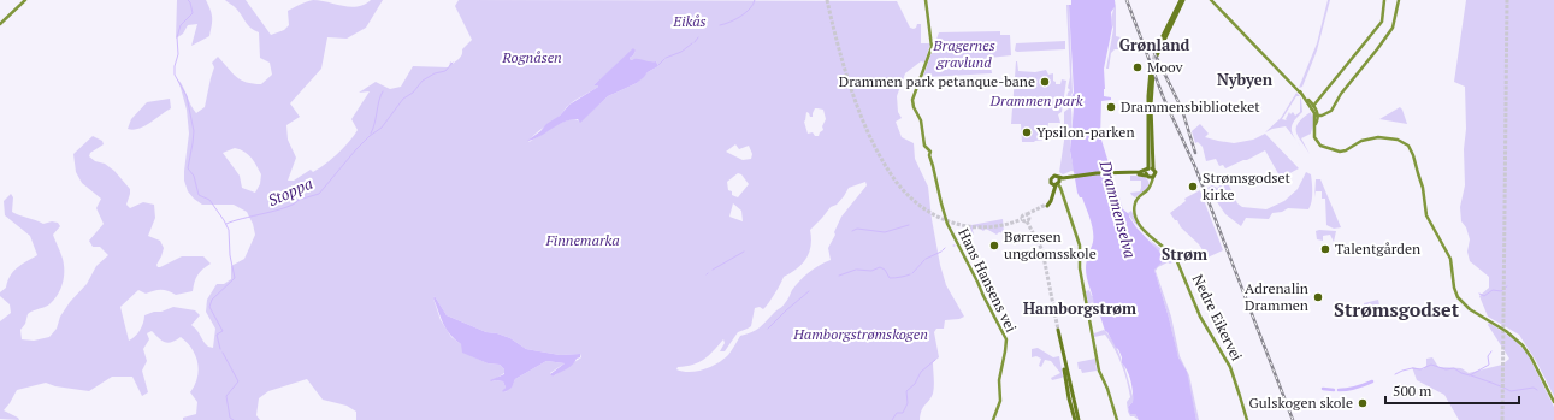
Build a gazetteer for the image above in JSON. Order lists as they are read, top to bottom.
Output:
{
  "streets": {
    "main road": ["Hans Hansens vei", "Nedre Eikervei"]
  },
  "districts": [
    "Grønland",
    "Nybyen",
    "Strøm",
    "Hamborgstrøm",
    "Strømsgodset"
  ],
  "water": ["Stoppa", "Drammenselva"],
  "parks": [
    "Eikås",
    "Bragernes gravlund",
    "Rognåsen",
    "Drammen park",
    "Finnemarka",
    "Hamborgstrømskogen"
  ],
  "places": [
    "Moov",
    "Drammen park petanque-bane",
    "Drammensbiblioteket",
    "Ypsilon-parken",
    "Strømsgodset kirke",
    "Børresen ungdomsskole",
    "Talentgården",
    "Adrenalin Drammen",
    "Gulskogen skole"
  ],
  "scale_bar": "500 m"
}
